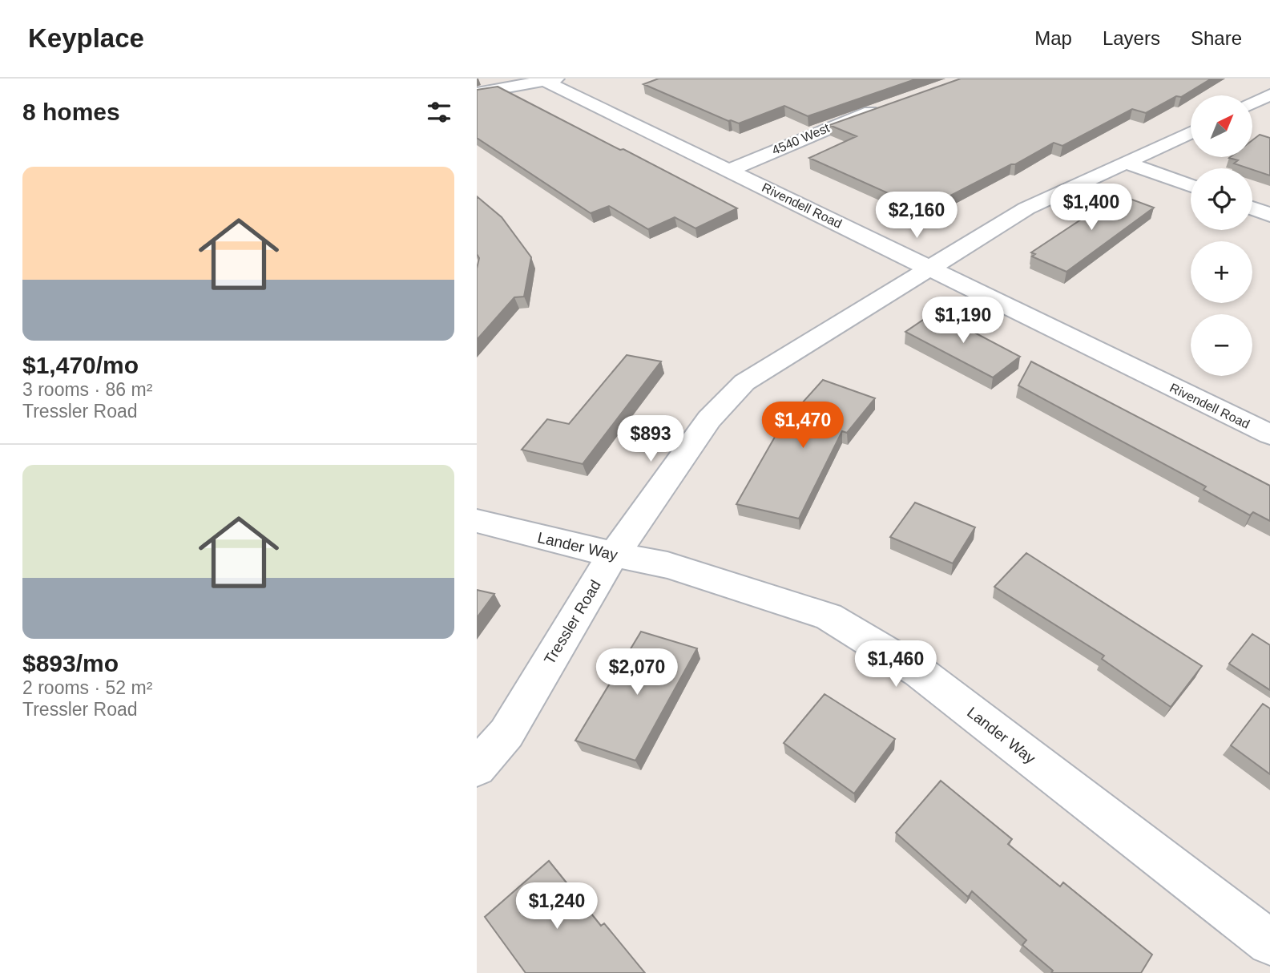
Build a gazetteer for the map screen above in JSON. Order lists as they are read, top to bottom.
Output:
{
  "streets": {
    "street": [
      "4540 West",
      "Rivendell Road",
      "Lander Way",
      "Tressler Road"
    ]
  },
  "crossings": [
    ["4540 West", "Rivendell Road"],
    ["Rivendell Road", "Tressler Road"],
    ["Lander Way", "Tressler Road"]
  ],
  "north": "top right",
  "page": {
    "header": "Keyplace",
    "nav": ["Map", "Layers", "Share"],
    "heading": "8 homes",
    "map_buttons": ["+", "−"],
    "list": [
      {
        "name": "$1,470/mo",
        "note": "3 rooms · 86 m² · Tressler Road"
      },
      {
        "name": "$893/mo",
        "note": "2 rooms · 52 m² · Tressler Road"
      }
    ],
    "price": [
      "$1,400",
      "$2,160",
      "$1,190",
      "$1,470",
      "$893",
      "$1,460",
      "$2,070",
      "$1,240"
    ]
  }
}
